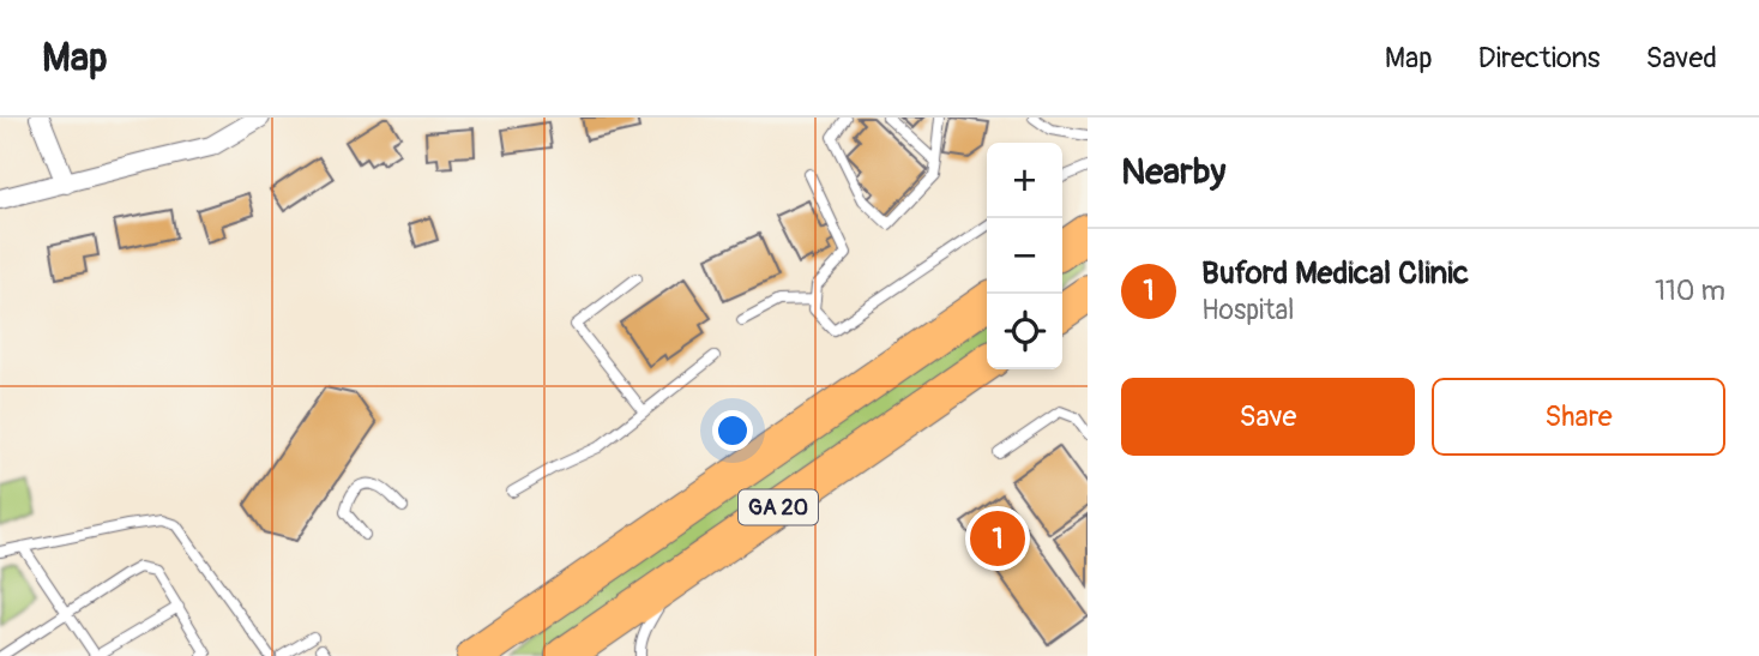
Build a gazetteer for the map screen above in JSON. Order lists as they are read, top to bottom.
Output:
{
  "streets": {
    "highway": ["GA 20"]
  },
  "page": {
    "header": "Map",
    "nav": ["Map", "Directions", "Saved"],
    "heading": "Nearby",
    "map_buttons": ["+", "−"],
    "list": [
      {
        "mark": "1",
        "name": "Buford Medical Clinic",
        "note": "Hospital",
        "value": "110 m"
      }
    ],
    "buttons": ["Save", "Share"],
    "pins": "1"
  }
}
